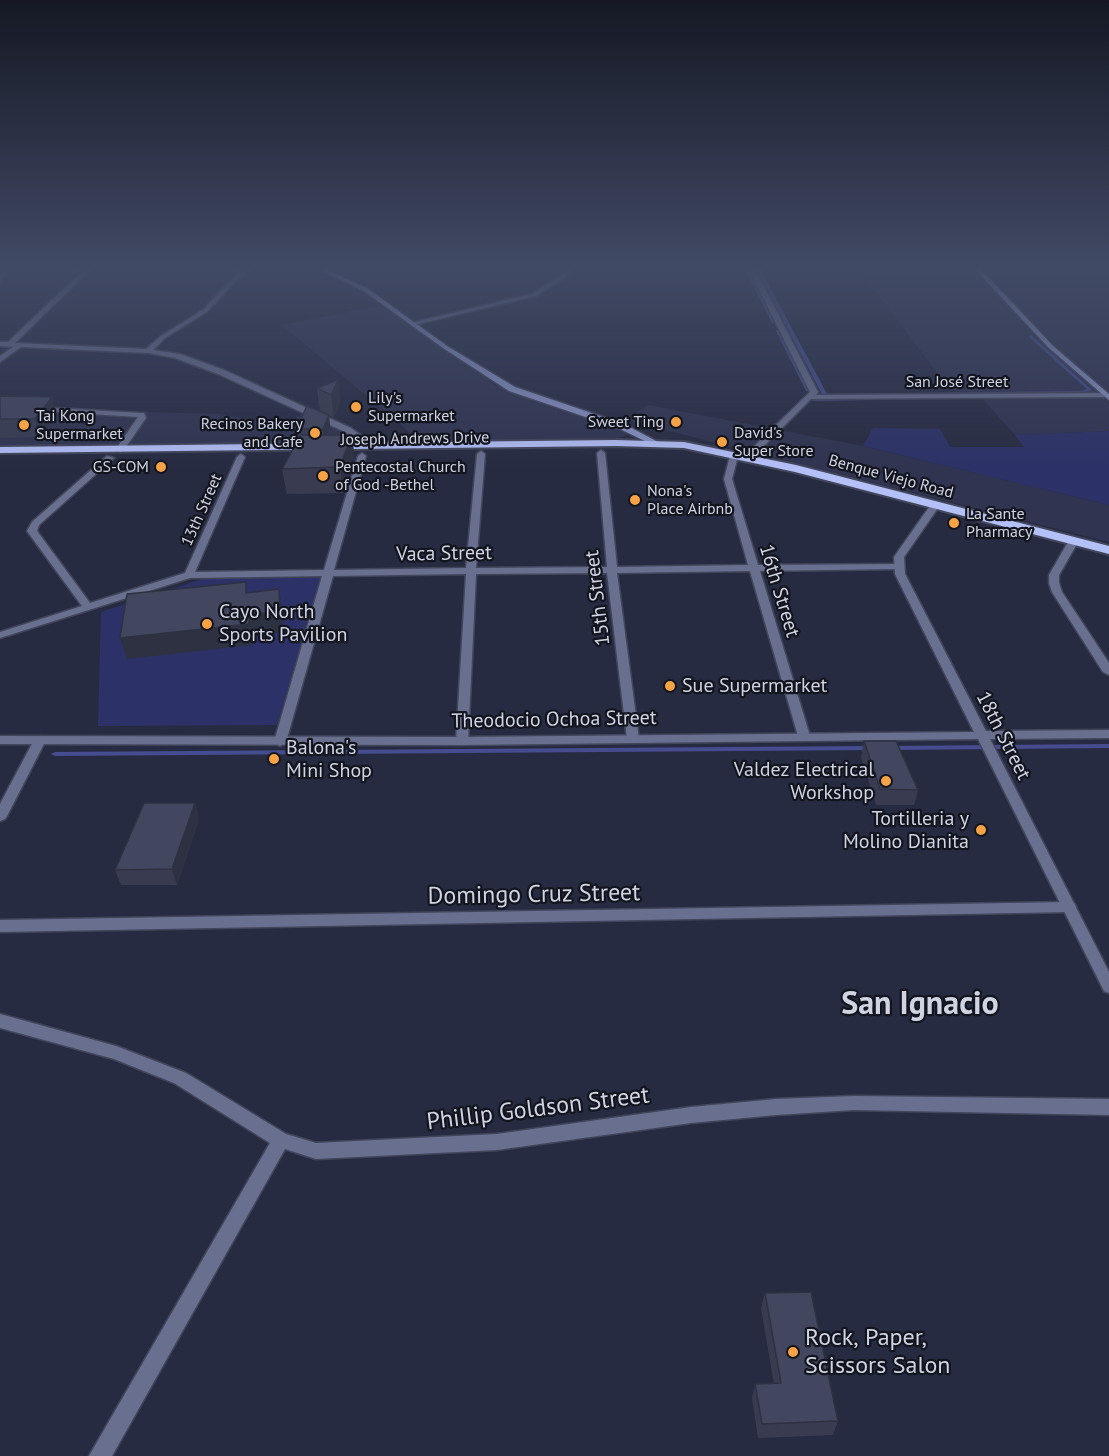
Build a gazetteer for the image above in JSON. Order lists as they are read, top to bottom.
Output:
{
  "streets": {
    "highway": ["Joseph Andrews Drive", "Benque Viejo Road"],
    "street": [
      "San José Street",
      "13th Street",
      "Vaca Street",
      "16th Street",
      "15th Street",
      "Theodocio Ochoa Street",
      "18th Street",
      "Domingo Cruz Street",
      "Phillip Goldson Street"
    ]
  },
  "crossings": [
    ["Joseph Andrews Drive", "Benque Viejo Road"],
    ["Joseph Andrews Drive", "13th Street"],
    ["Joseph Andrews Drive", "16th Street"],
    ["Joseph Andrews Drive", "15th Street"],
    ["Benque Viejo Road", "16th Street"],
    ["13th Street", "Vaca Street"],
    ["Vaca Street", "16th Street"],
    ["Vaca Street", "15th Street"],
    ["Vaca Street", "18th Street"],
    ["16th Street", "Theodocio Ochoa Street"],
    ["15th Street", "Theodocio Ochoa Street"],
    ["Theodocio Ochoa Street", "18th Street"],
    ["18th Street", "Domingo Cruz Street"]
  ],
  "districts": ["San Ignacio"],
  "places": [
    "Lily's Supermarket",
    "Sweet Ting",
    "Tai Kong Supermarket",
    "Recinos Bakery and Cafe",
    "David's Super Store",
    "GS-COM",
    "Pentecostal Church of God -Bethel",
    "Nona's Place Airbnb",
    "La Sante Pharmacy",
    "Cayo North Sports Pavilion",
    "Sue Supermarket",
    "Balona's Mini Shop",
    "Valdez Electrical Workshop",
    "Tortilleria y Molino Dianita",
    "Rock, Paper, Scissors Salon"
  ]
}
